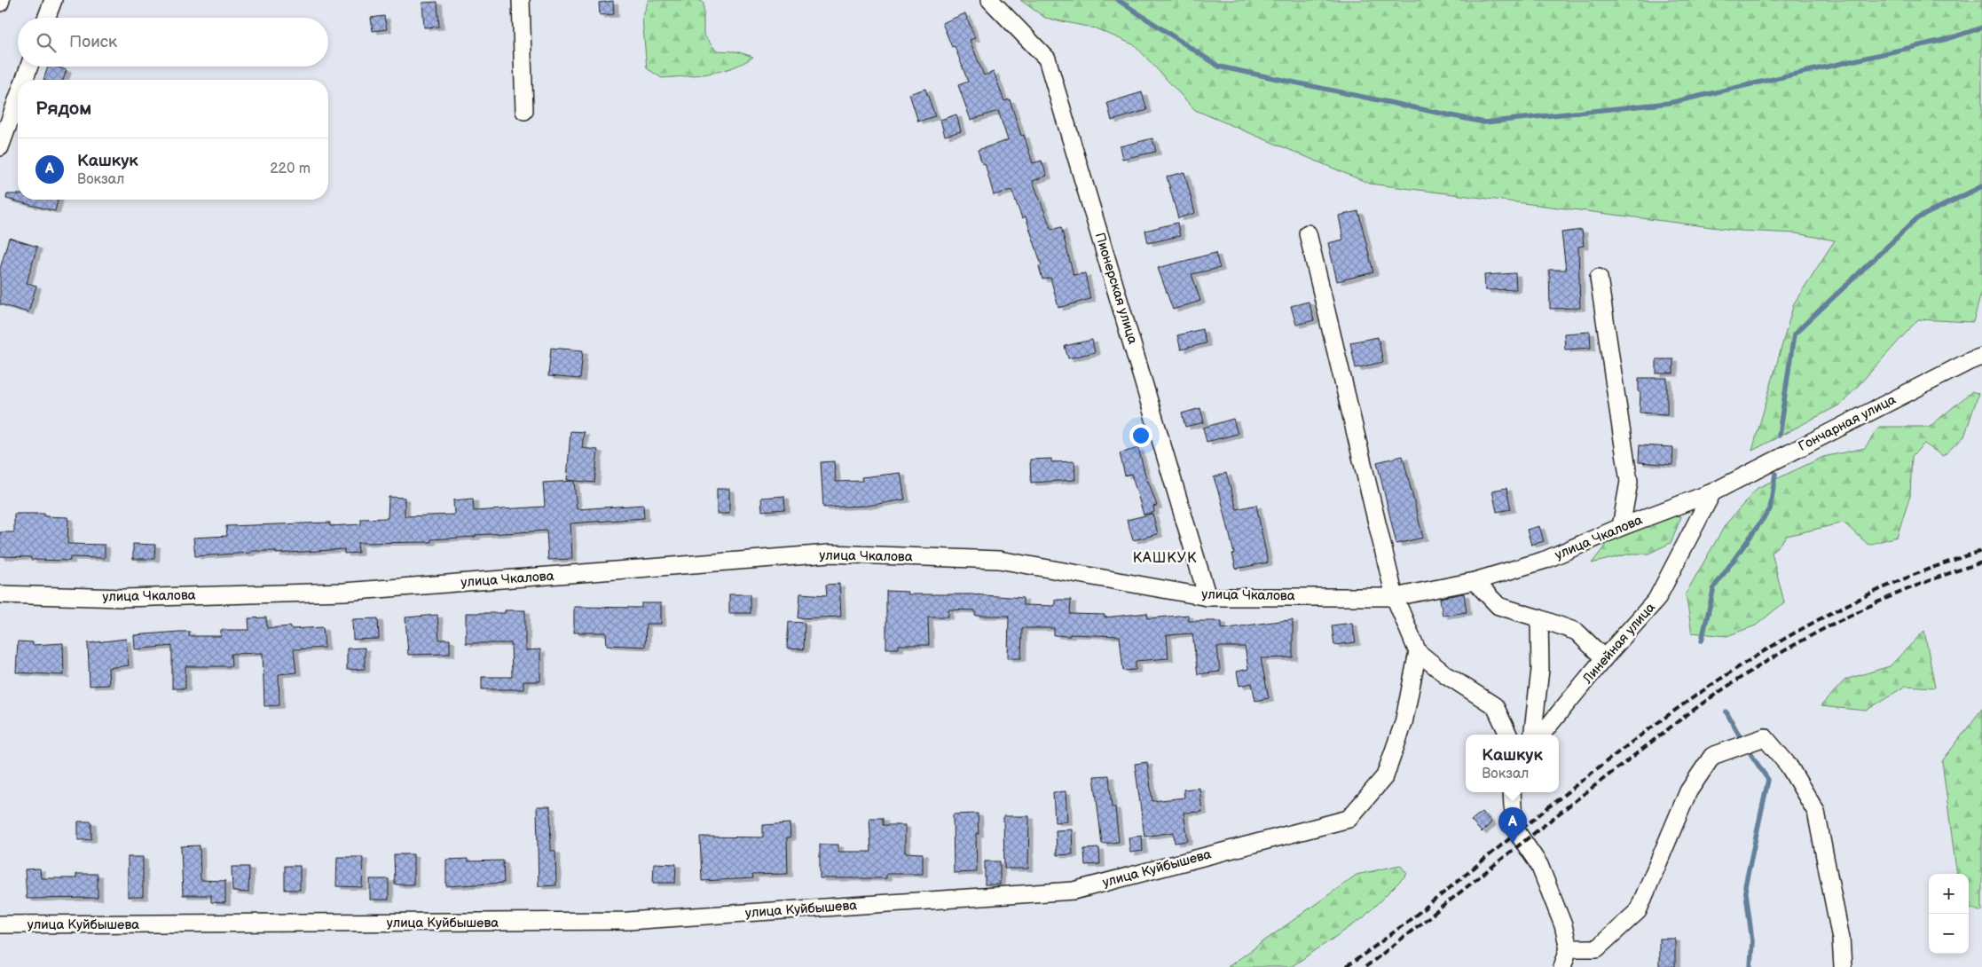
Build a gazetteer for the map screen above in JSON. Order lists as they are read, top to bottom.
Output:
{
  "streets": {
    "street": [
      "Пионерская улица",
      "Гончарная улица",
      "улица Чкалова",
      "Линейная улица",
      "улица Куйбышева"
    ]
  },
  "crossings": [
    ["Пионерская улица", "улица Чкалова"],
    ["Гончарная улица", "улица Чкалова"],
    ["Гончарная улица", "Линейная улица"],
    ["улица Чкалова", "Линейная улица"]
  ],
  "districts": ["КАШКУК"],
  "page": {
    "search": "Поиск",
    "heading": "Рядом",
    "list": [
      {
        "mark": "A",
        "name": "Кашкук",
        "note": "Вокзал",
        "value": "220 m"
      }
    ],
    "popup": ["Кашкук", "Вокзал"],
    "pins": "A",
    "map_buttons": ["+", "−"]
  }
}
